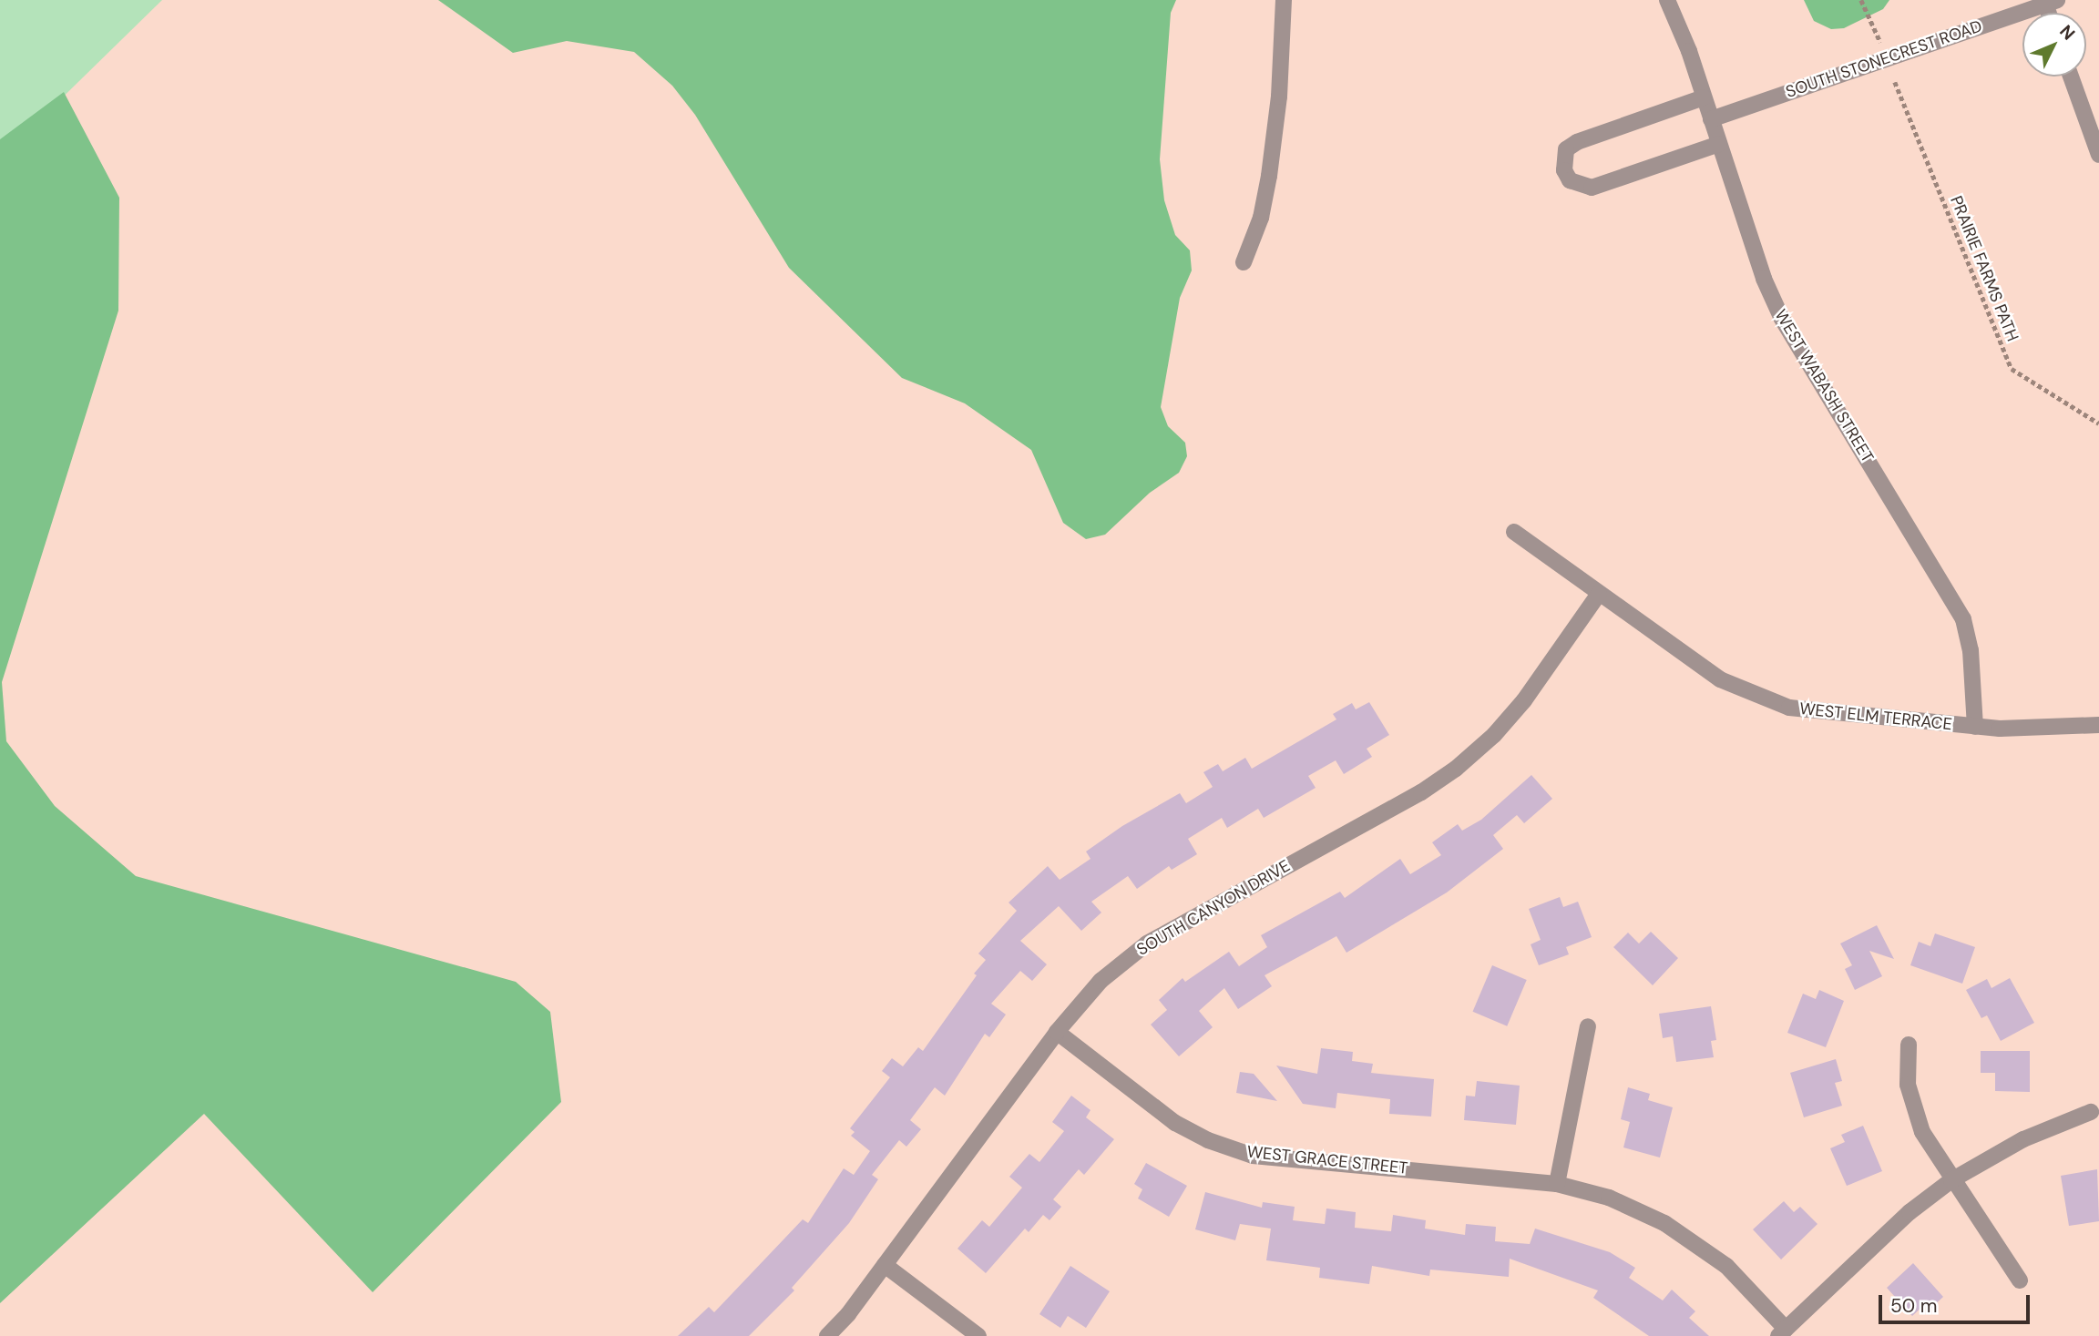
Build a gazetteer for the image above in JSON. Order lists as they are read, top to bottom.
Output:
{
  "streets": {
    "street": [
      "SOUTH STONECREST ROAD",
      "WEST WABASH STREET",
      "WEST ELM TERRACE",
      "SOUTH CANYON DRIVE",
      "WEST GRACE STREET"
    ],
    "path": ["PRAIRIE FARMS PATH"]
  },
  "crossings": [
    ["SOUTH STONECREST ROAD", "WEST WABASH STREET"],
    ["WEST WABASH STREET", "WEST ELM TERRACE"],
    ["WEST ELM TERRACE", "SOUTH CANYON DRIVE"],
    ["SOUTH CANYON DRIVE", "WEST GRACE STREET"]
  ],
  "scale_bar": "50 m",
  "north": "top right"
}
